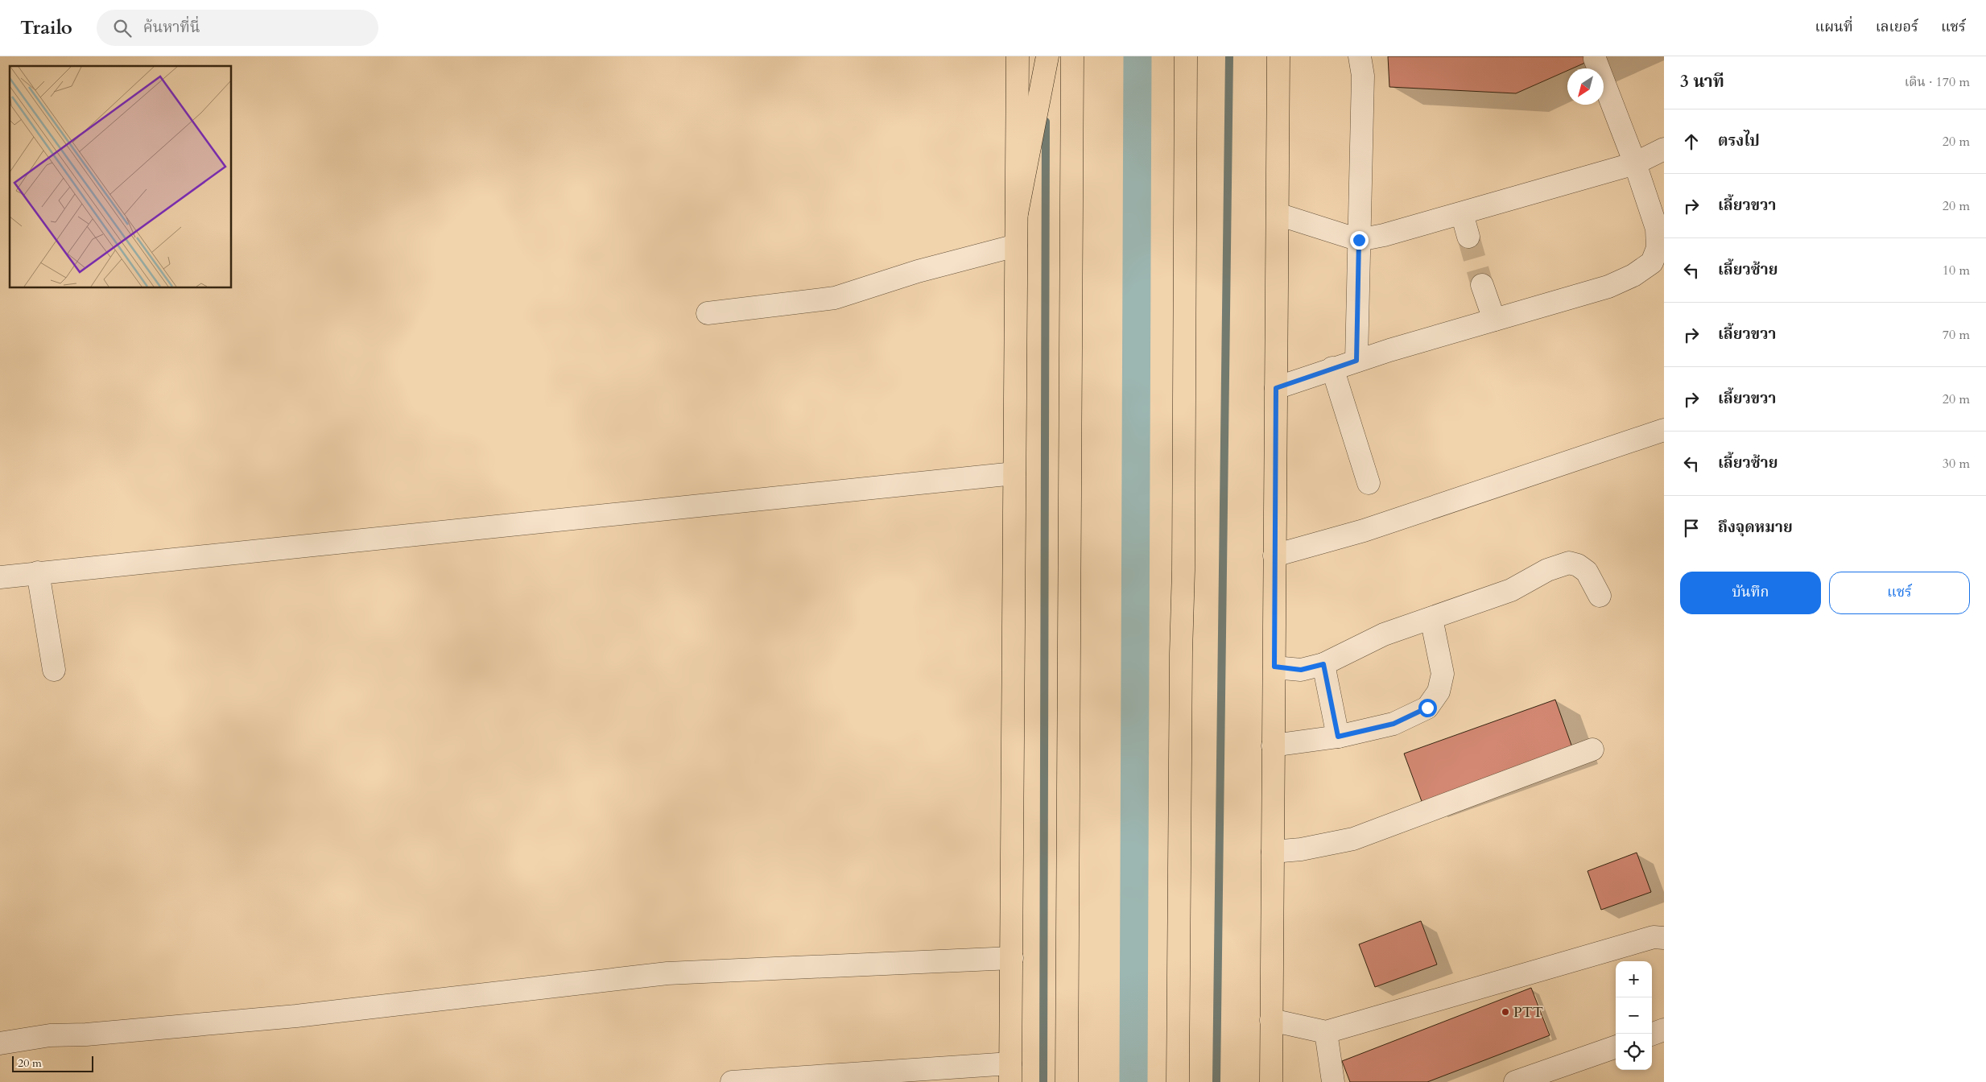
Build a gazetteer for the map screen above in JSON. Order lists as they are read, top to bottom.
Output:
{
  "places": ["PTT"],
  "scale_bar": "20 m",
  "north": "bottom left",
  "page": {
    "header": "Trailo",
    "search": "ค้นหาที่นี่",
    "nav": ["แผนที่", "เลเยอร์", "แชร์"],
    "heading": ["3 นาที", "เดิน · 170 m"],
    "list": [
      ["ตรงไป", "20 m"],
      ["เลี้ยวขวา", "20 m"],
      ["เลี้ยวซ้าย", "10 m"],
      ["เลี้ยวขวา", "70 m"],
      ["เลี้ยวขวา", "20 m"],
      ["เลี้ยวซ้าย", "30 m"],
      "ถึงจุดหมาย"
    ],
    "buttons": ["บันทึก", "แชร์"],
    "map_buttons": ["+", "−"],
    "scale": "20 m"
  }
}
